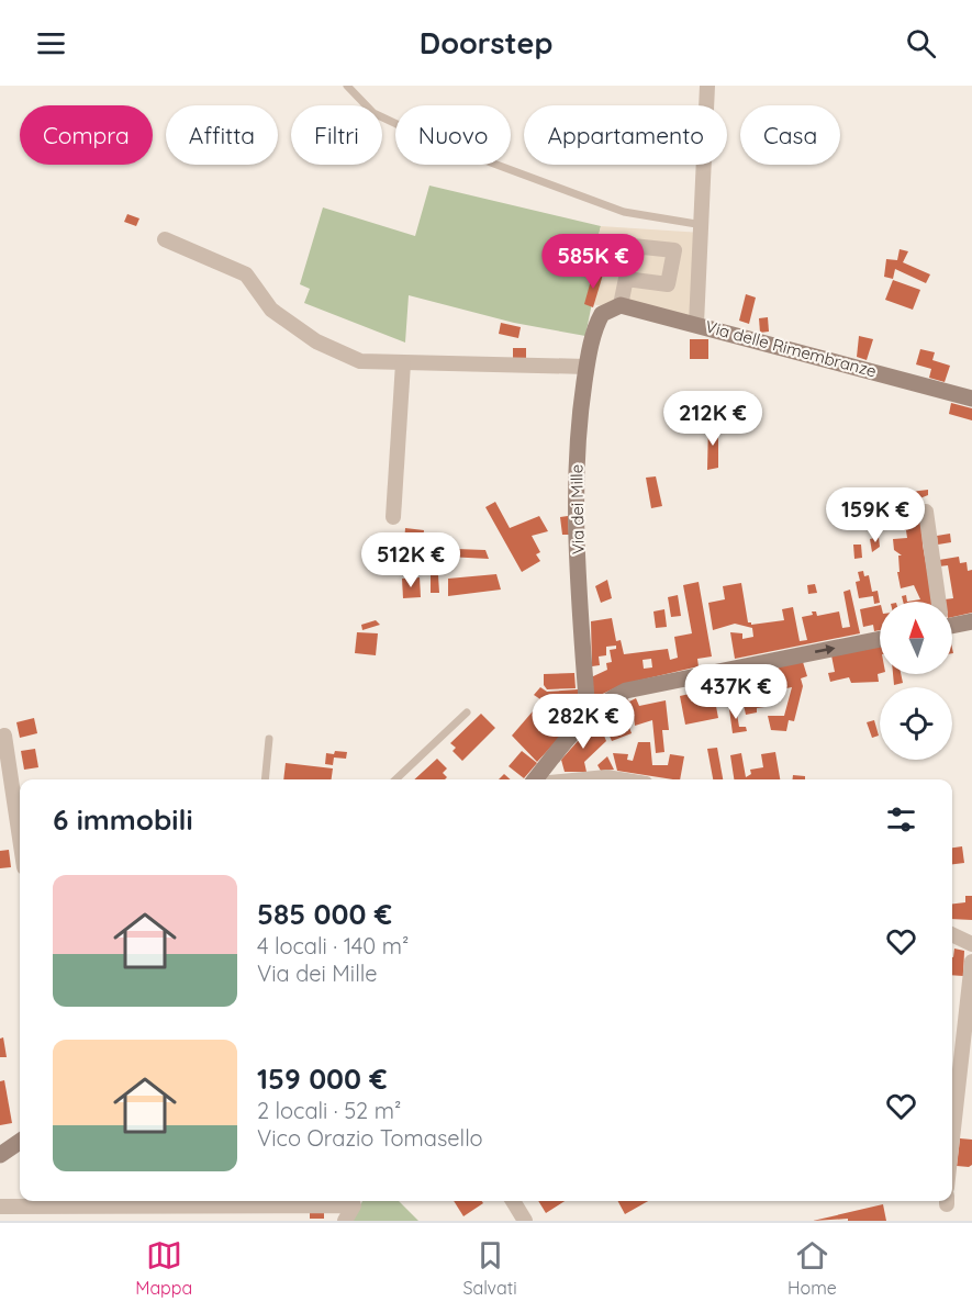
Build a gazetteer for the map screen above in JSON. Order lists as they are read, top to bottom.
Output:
{
  "streets": {
    "main road": ["Via delle Rimembranze", "Via dei Mille"]
  },
  "crossings": [
    ["Via delle Rimembranze", "Via dei Mille"]
  ],
  "north": "top",
  "page": {
    "header": "Doorstep",
    "chip": [
      "Compra",
      "Affitta",
      "Filtri",
      "Nuovo",
      "Appartamento",
      "Casa"
    ],
    "price": [
      "585K €",
      "212K €",
      "159K €",
      "512K €",
      "437K €",
      "282K €"
    ],
    "heading": "6 immobili",
    "list": [
      {
        "name": "585 000 €",
        "note": "4 locali · 140 m² · Via dei Mille"
      },
      {
        "name": "159 000 €",
        "note": "2 locali · 52 m² · Vico Orazio Tomasello"
      }
    ],
    "tabs": ["Mappa", "Salvati", "Home"]
  }
}
